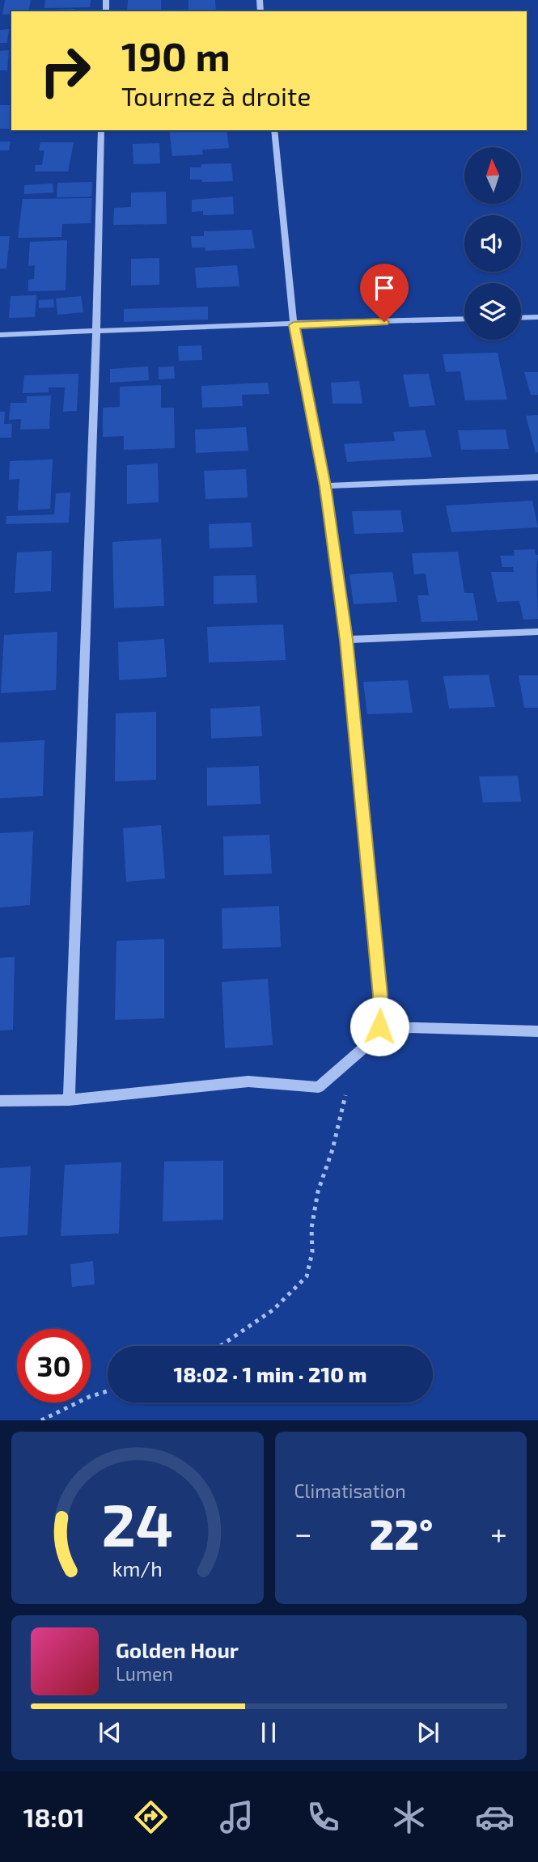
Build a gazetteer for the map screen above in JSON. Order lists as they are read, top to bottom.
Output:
{
  "north": "top",
  "page": {
    "turn": ["190 m", "Tournez à droite"],
    "limit": "30",
    "trip": "18:02 · 1 min · 210 m",
    "tile": "Climatisation",
    "heat": ["−", "22°", "+"],
    "song": ["Golden Hour", "Lumen"],
    "tabs": "18:01",
    "gauge": ["24", "km/h"]
  }
}
